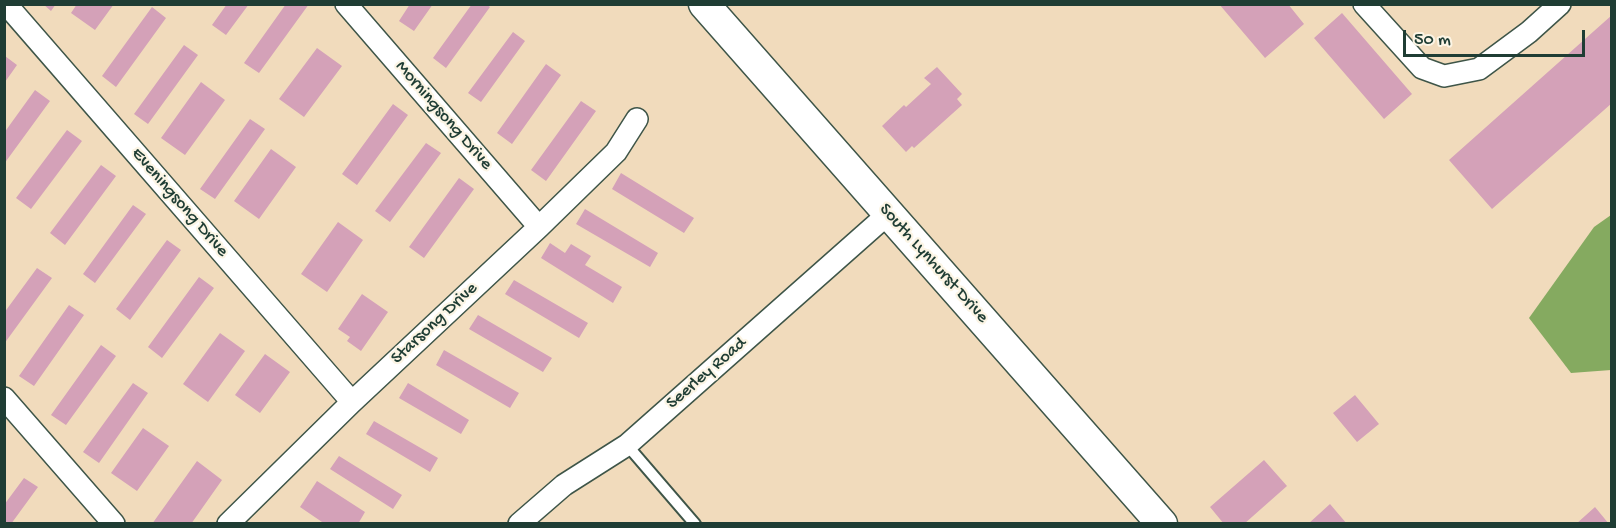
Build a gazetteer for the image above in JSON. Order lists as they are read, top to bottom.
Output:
{
  "streets": {
    "main road": ["South Lynhurst Drive"],
    "street": [
      "Morningsong Drive",
      "Eveningsong Drive",
      "Starsong Drive",
      "Seerley Road"
    ]
  },
  "crossings": [
    ["Morningsong Drive", "Starsong Drive"],
    ["Eveningsong Drive", "Starsong Drive"],
    ["South Lynhurst Drive", "Seerley Road"]
  ],
  "scale_bar": "50 m"
}
